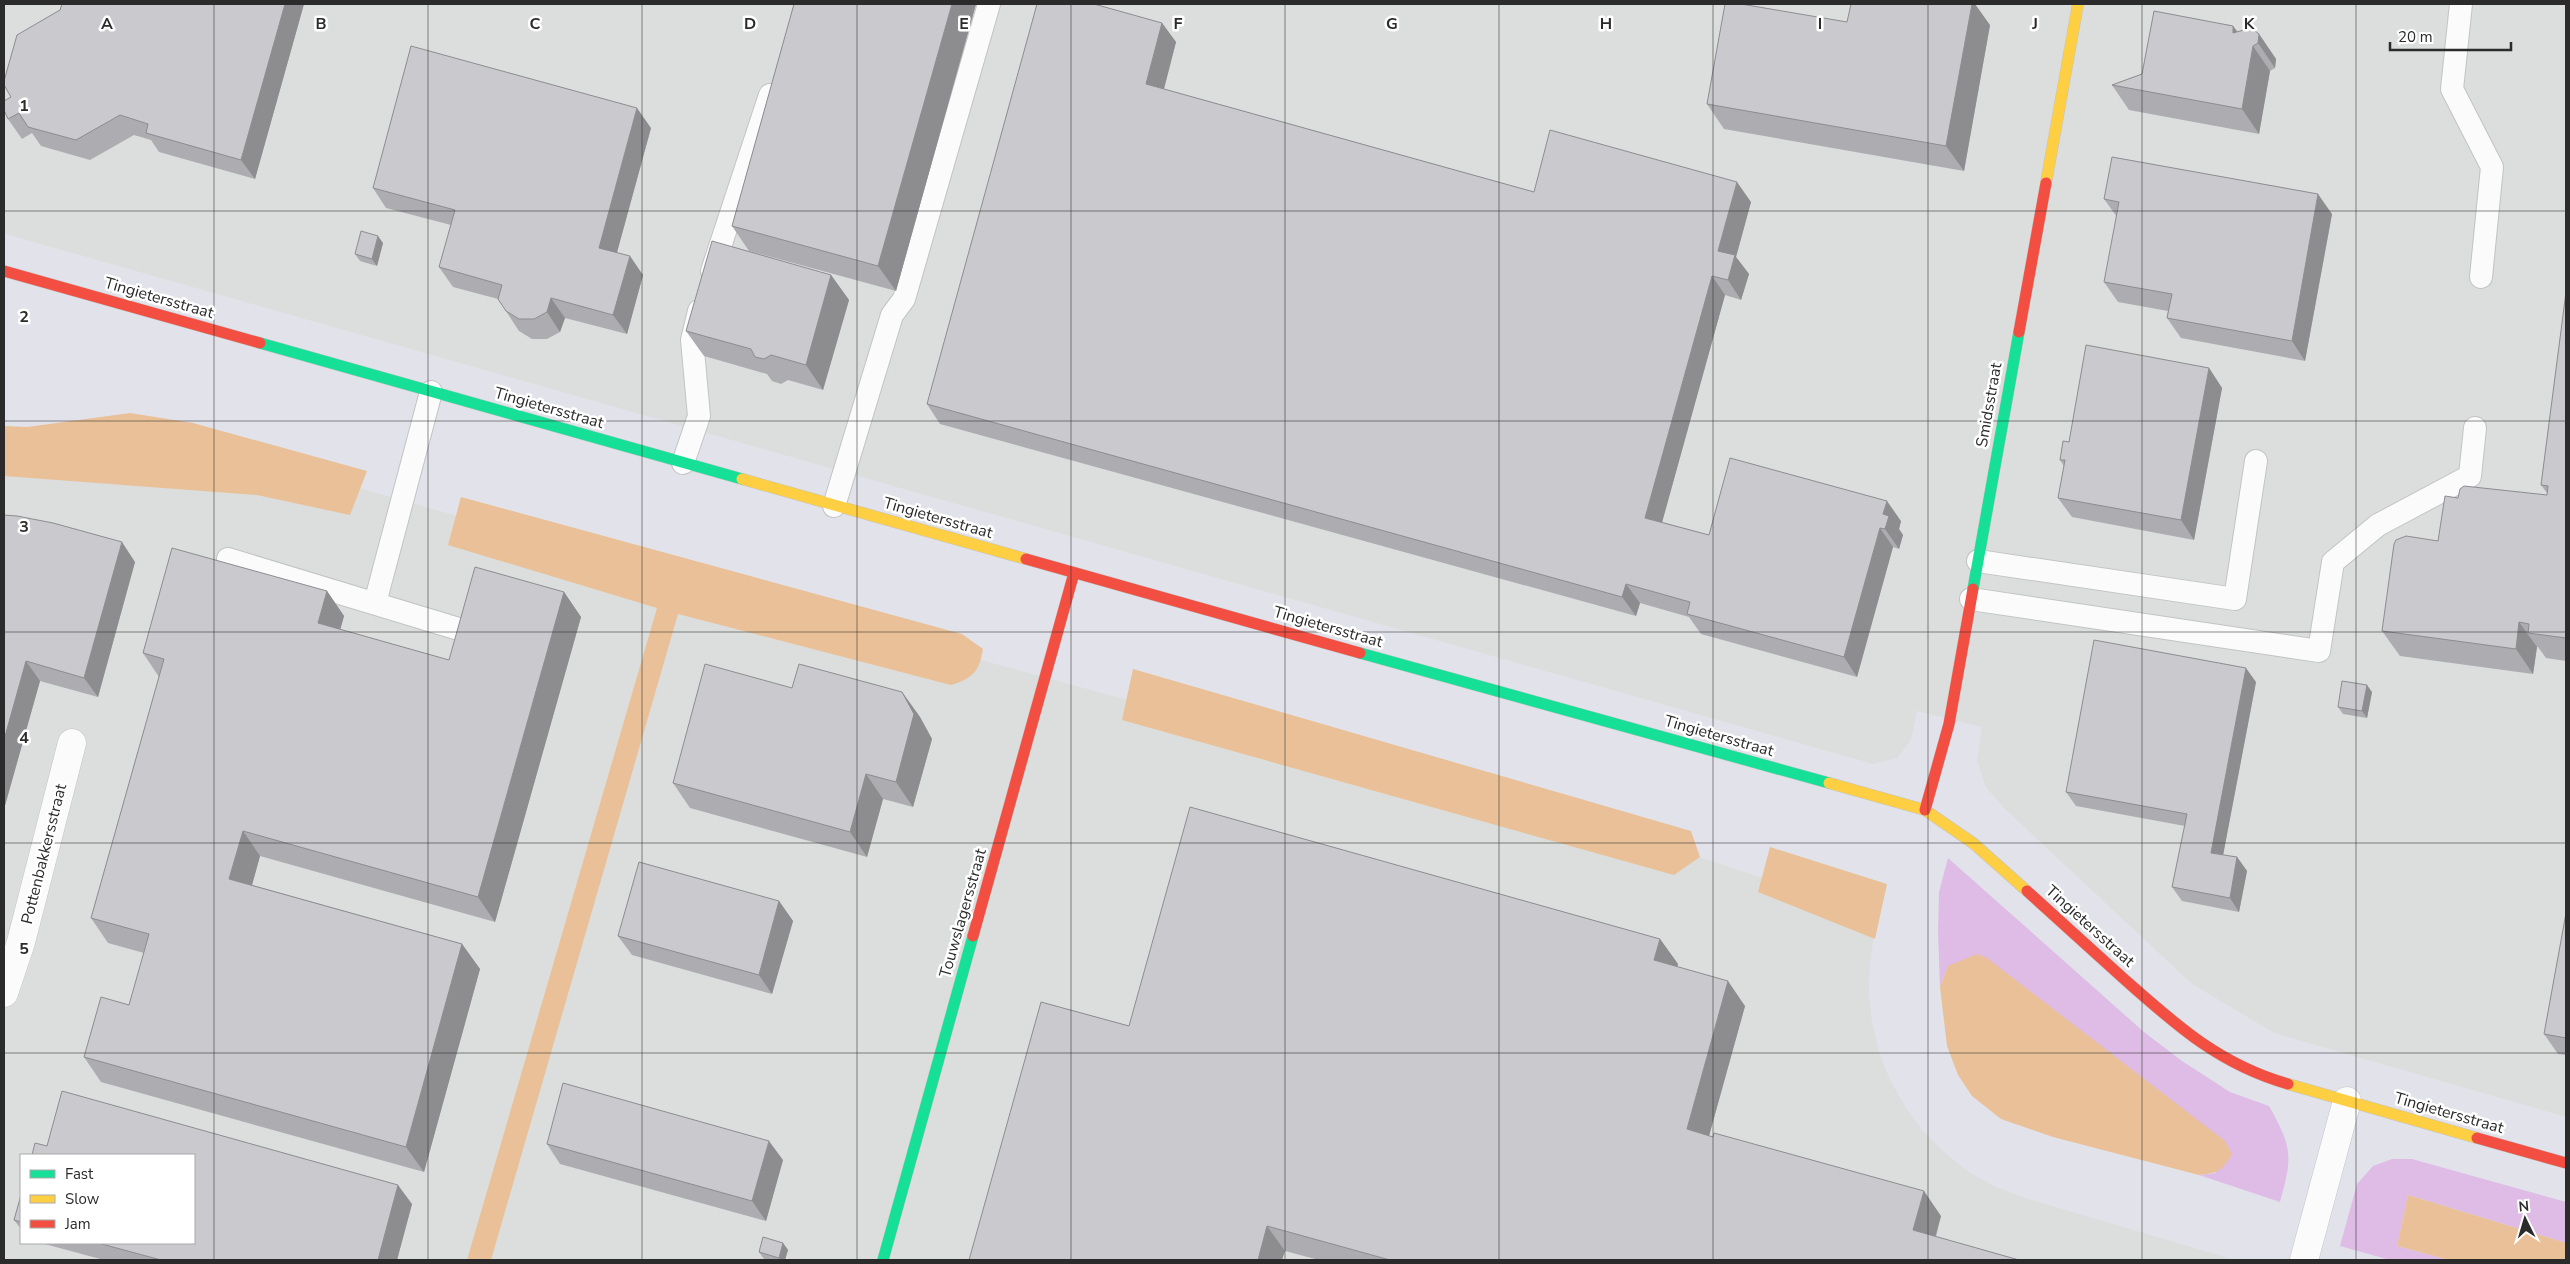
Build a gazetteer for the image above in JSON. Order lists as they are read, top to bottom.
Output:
{
  "streets": {
    "street": [
      "Tingietersstraat",
      "Smidsstraat",
      "Pottenbakkersstraat",
      "Touwslagersstraat"
    ]
  },
  "crossings": [
    ["Tingietersstraat", "Smidsstraat"],
    ["Tingietersstraat", "Touwslagersstraat"]
  ],
  "legend": ["Fast", "Slow", "Jam"],
  "scale_bar": "20 m",
  "north": "top",
  "grid": {
    "columns": [
      "A",
      "B",
      "C",
      "D",
      "E",
      "F",
      "G",
      "H",
      "I",
      "J",
      "K"
    ],
    "rows": [
      "1",
      "2",
      "3",
      "4",
      "5"
    ]
  }
}
